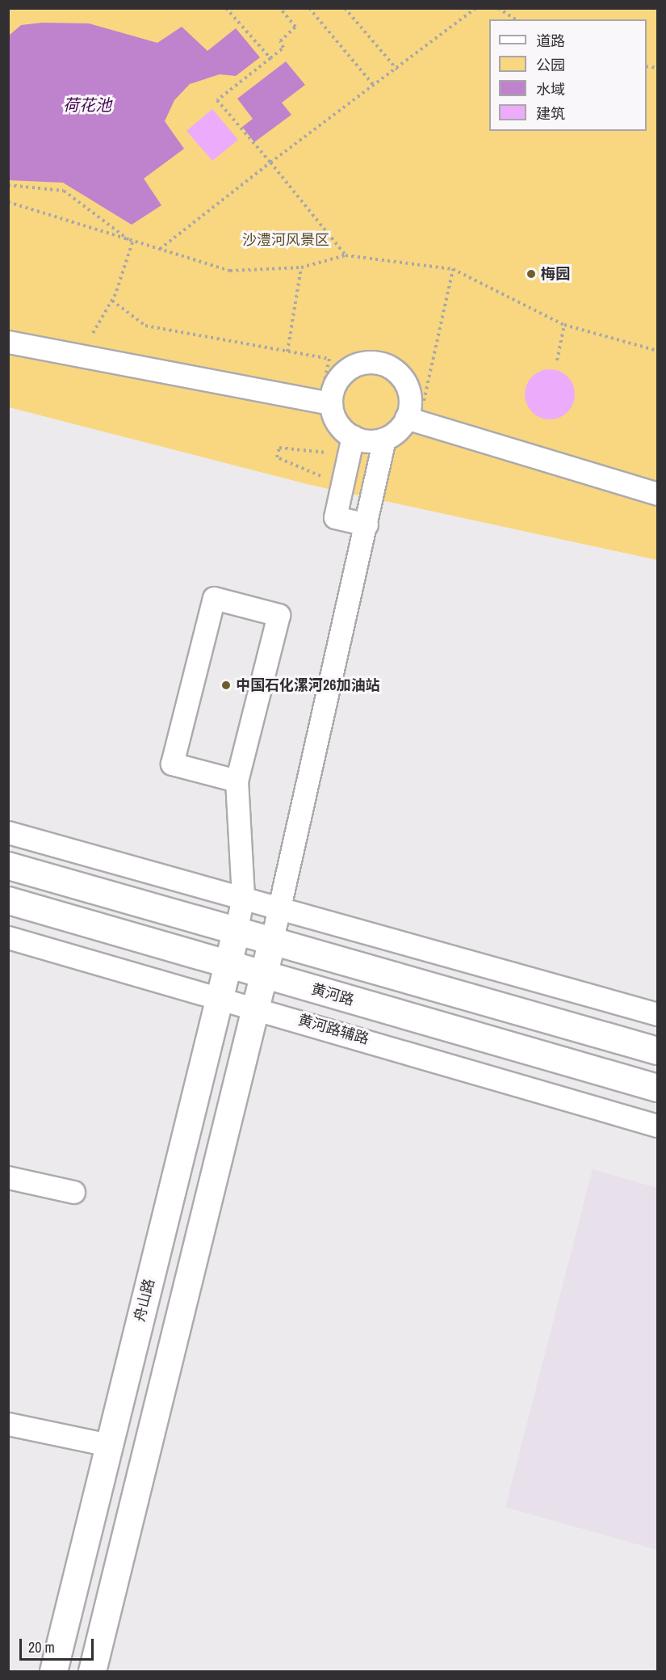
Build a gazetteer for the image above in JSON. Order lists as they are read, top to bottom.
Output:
{
  "streets": {
    "street": ["黄河路", "黄河路辅路", "舟山路"]
  },
  "crossings": [
    ["黄河路", "舟山路"],
    ["黄河路辅路", "舟山路"]
  ],
  "water": ["荷花池"],
  "parks": ["沙澧河风景区"],
  "places": ["梅园", "中国石化漯河26加油站"],
  "legend": [
    "道路",
    "公园",
    "水域",
    "建筑"
  ],
  "scale_bar": "20 m"
}
